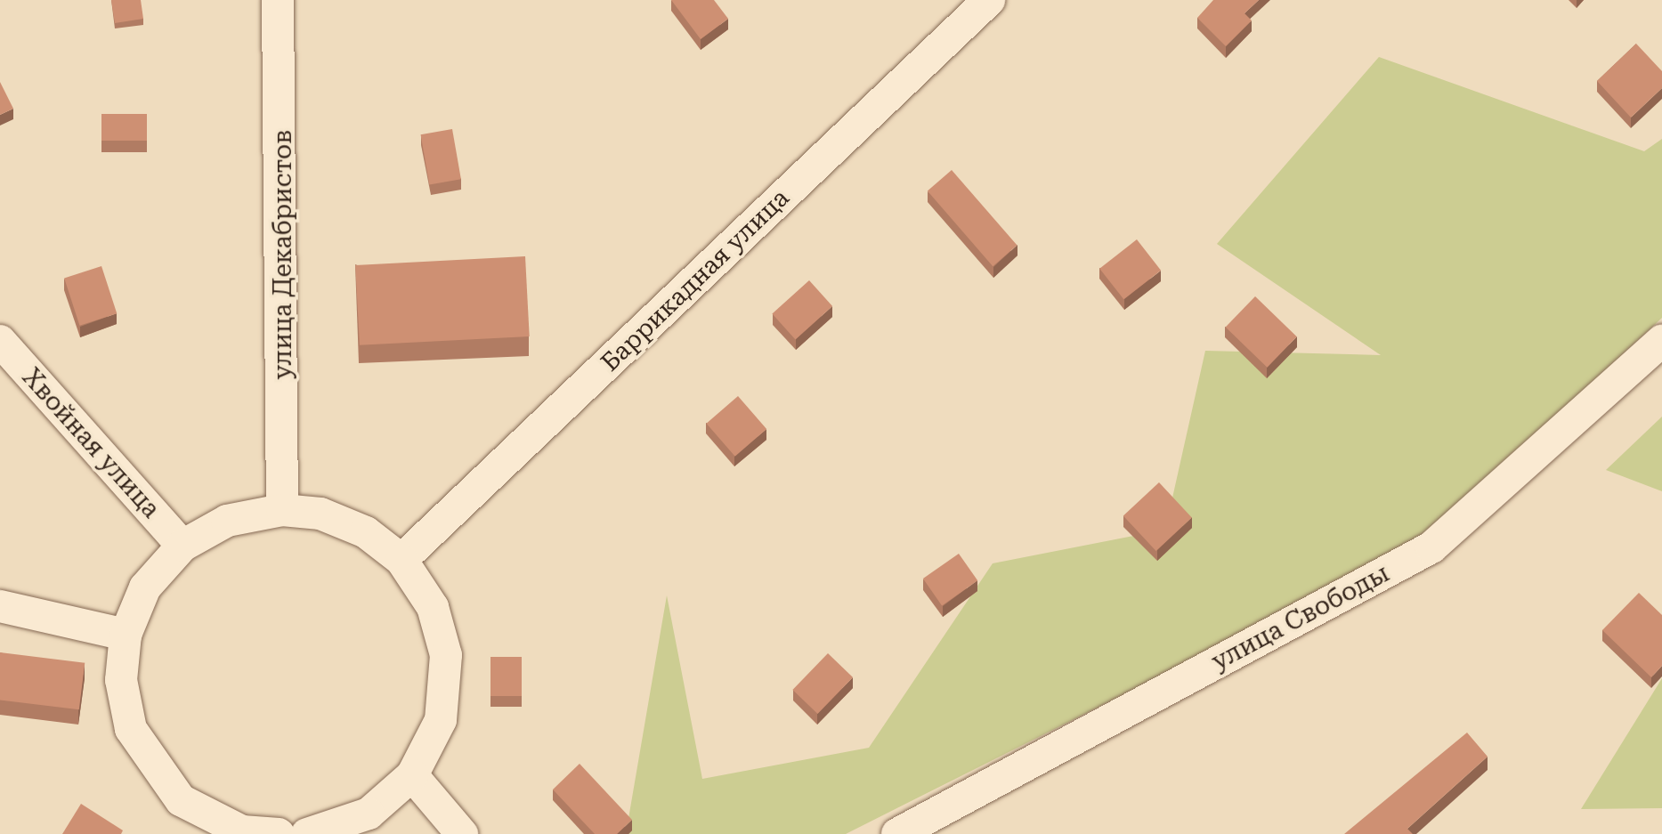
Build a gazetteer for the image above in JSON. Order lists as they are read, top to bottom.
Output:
{
  "streets": {
    "street": [
      "улица Декабристов",
      "Баррикадная улица",
      "Хвойная улица",
      "улица Свободы"
    ]
  }
}
